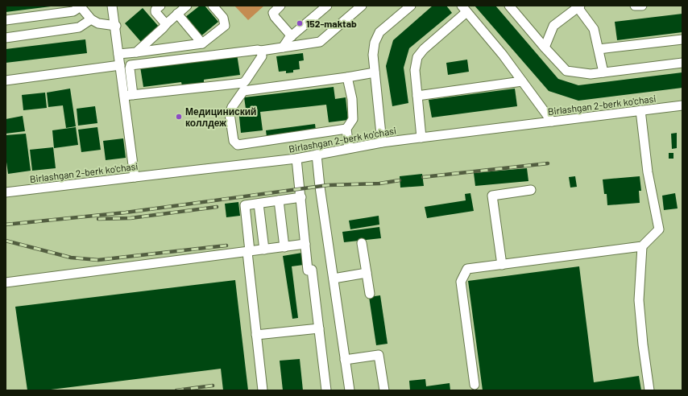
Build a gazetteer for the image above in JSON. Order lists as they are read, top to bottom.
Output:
{
  "streets": {
    "street": ["Birlashgan 2-berk ko'chasi"]
  },
  "places": ["152-maktab", "Медициниский коллдеж"]
}
